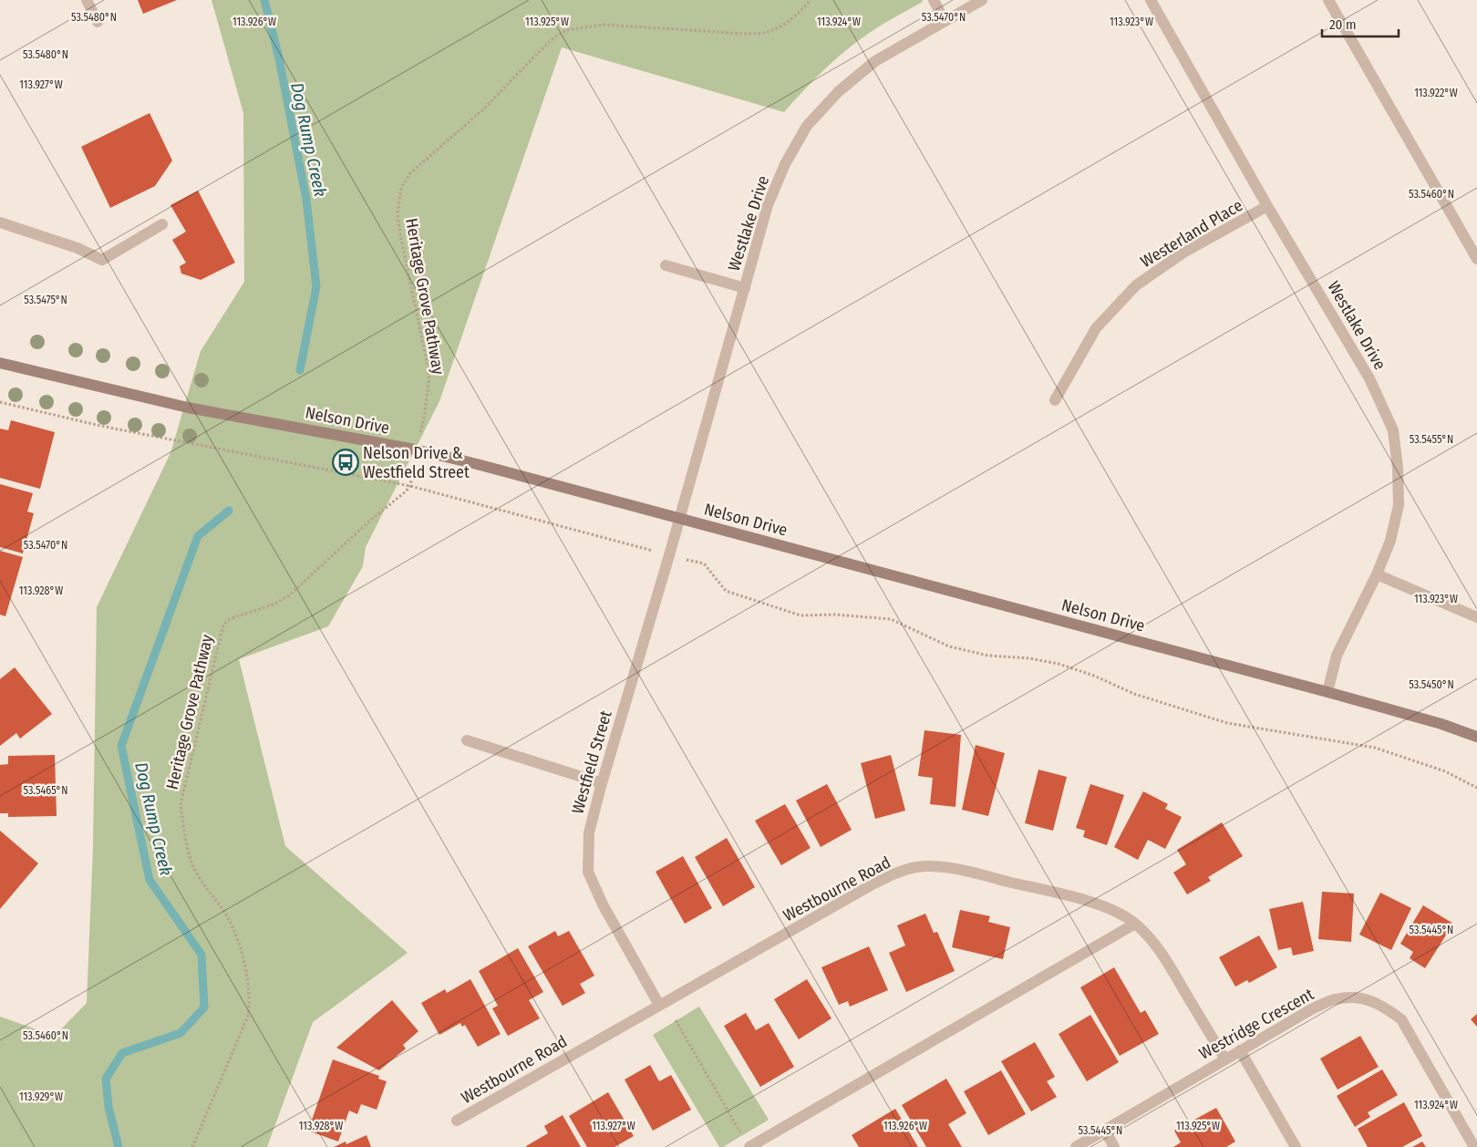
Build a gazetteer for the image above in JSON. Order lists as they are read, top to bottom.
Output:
{
  "streets": {
    "street": [
      "Westlake Drive",
      "Westerland Place",
      "Nelson Drive",
      "Westfield Street",
      "Westbourne Road",
      "Westridge Crescent"
    ],
    "path": ["Heritage Grove Pathway"]
  },
  "crossings": [
    ["Westlake Drive", "Westerland Place"],
    ["Westlake Drive", "Nelson Drive"],
    ["Westlake Drive", "Westfield Street"],
    ["Heritage Grove Pathway", "Nelson Drive"],
    ["Nelson Drive", "Westfield Street"],
    ["Westfield Street", "Westbourne Road"],
    ["Westbourne Road", "Westridge Crescent"]
  ],
  "water": ["Dog Rump Creek"],
  "places": {
    "bus stop": ["Nelson Drive & Westfield Street"]
  },
  "scale_bar": "20 m",
  "coordinates": [
    "53.5480°N",
    "53.5470°N",
    "113.926°W",
    "113.925°W",
    "113.923°W",
    "113.924°W",
    "113.927°W",
    "113.922°W",
    "53.5460°N",
    "53.5475°N",
    "53.5455°N",
    "113.928°W",
    "53.5450°N",
    "53.5465°N",
    "53.5445°N",
    "113.929°W"
  ]
}
